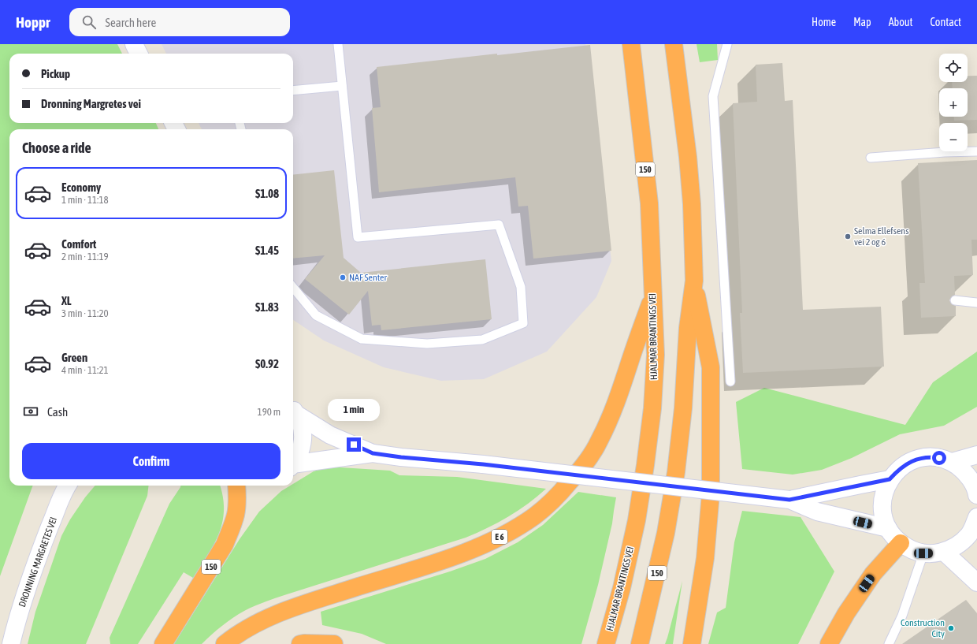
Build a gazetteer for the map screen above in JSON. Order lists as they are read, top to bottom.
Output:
{
  "streets": {
    "highway": ["150", "HJALMAR BRANTINGS VEI", "E 6"],
    "street": ["DRONNING MARGRETES VEI"]
  },
  "crossings": [
    ["HJALMAR BRANTINGS VEI", "E 6"]
  ],
  "places": ["Selma Ellefsens vei 2 og 6", "NAF Senter", "Construction City"],
  "page": {
    "header": "Hoppr",
    "search": "Search here",
    "nav": [
      "Home",
      "Map",
      "About",
      "Contact"
    ],
    "map_buttons": ["+", "−"],
    "banner": ["Pickup", "Dronning Margretes vei"],
    "heading": "Choose a ride",
    "list": [
      {
        "name": "Economy",
        "note": "1 min · 11:18",
        "value": "$1.08"
      },
      {
        "name": "Comfort",
        "note": "2 min · 11:19",
        "value": "$1.45"
      },
      {
        "name": "XL",
        "note": "3 min · 11:20",
        "value": "$1.83"
      },
      {
        "name": "Green",
        "note": "4 min · 11:21",
        "value": "$0.92"
      }
    ],
    "pay": ["Cash", "190 m"],
    "bubble": "1 min",
    "buttons": "Confirm"
  }
}
